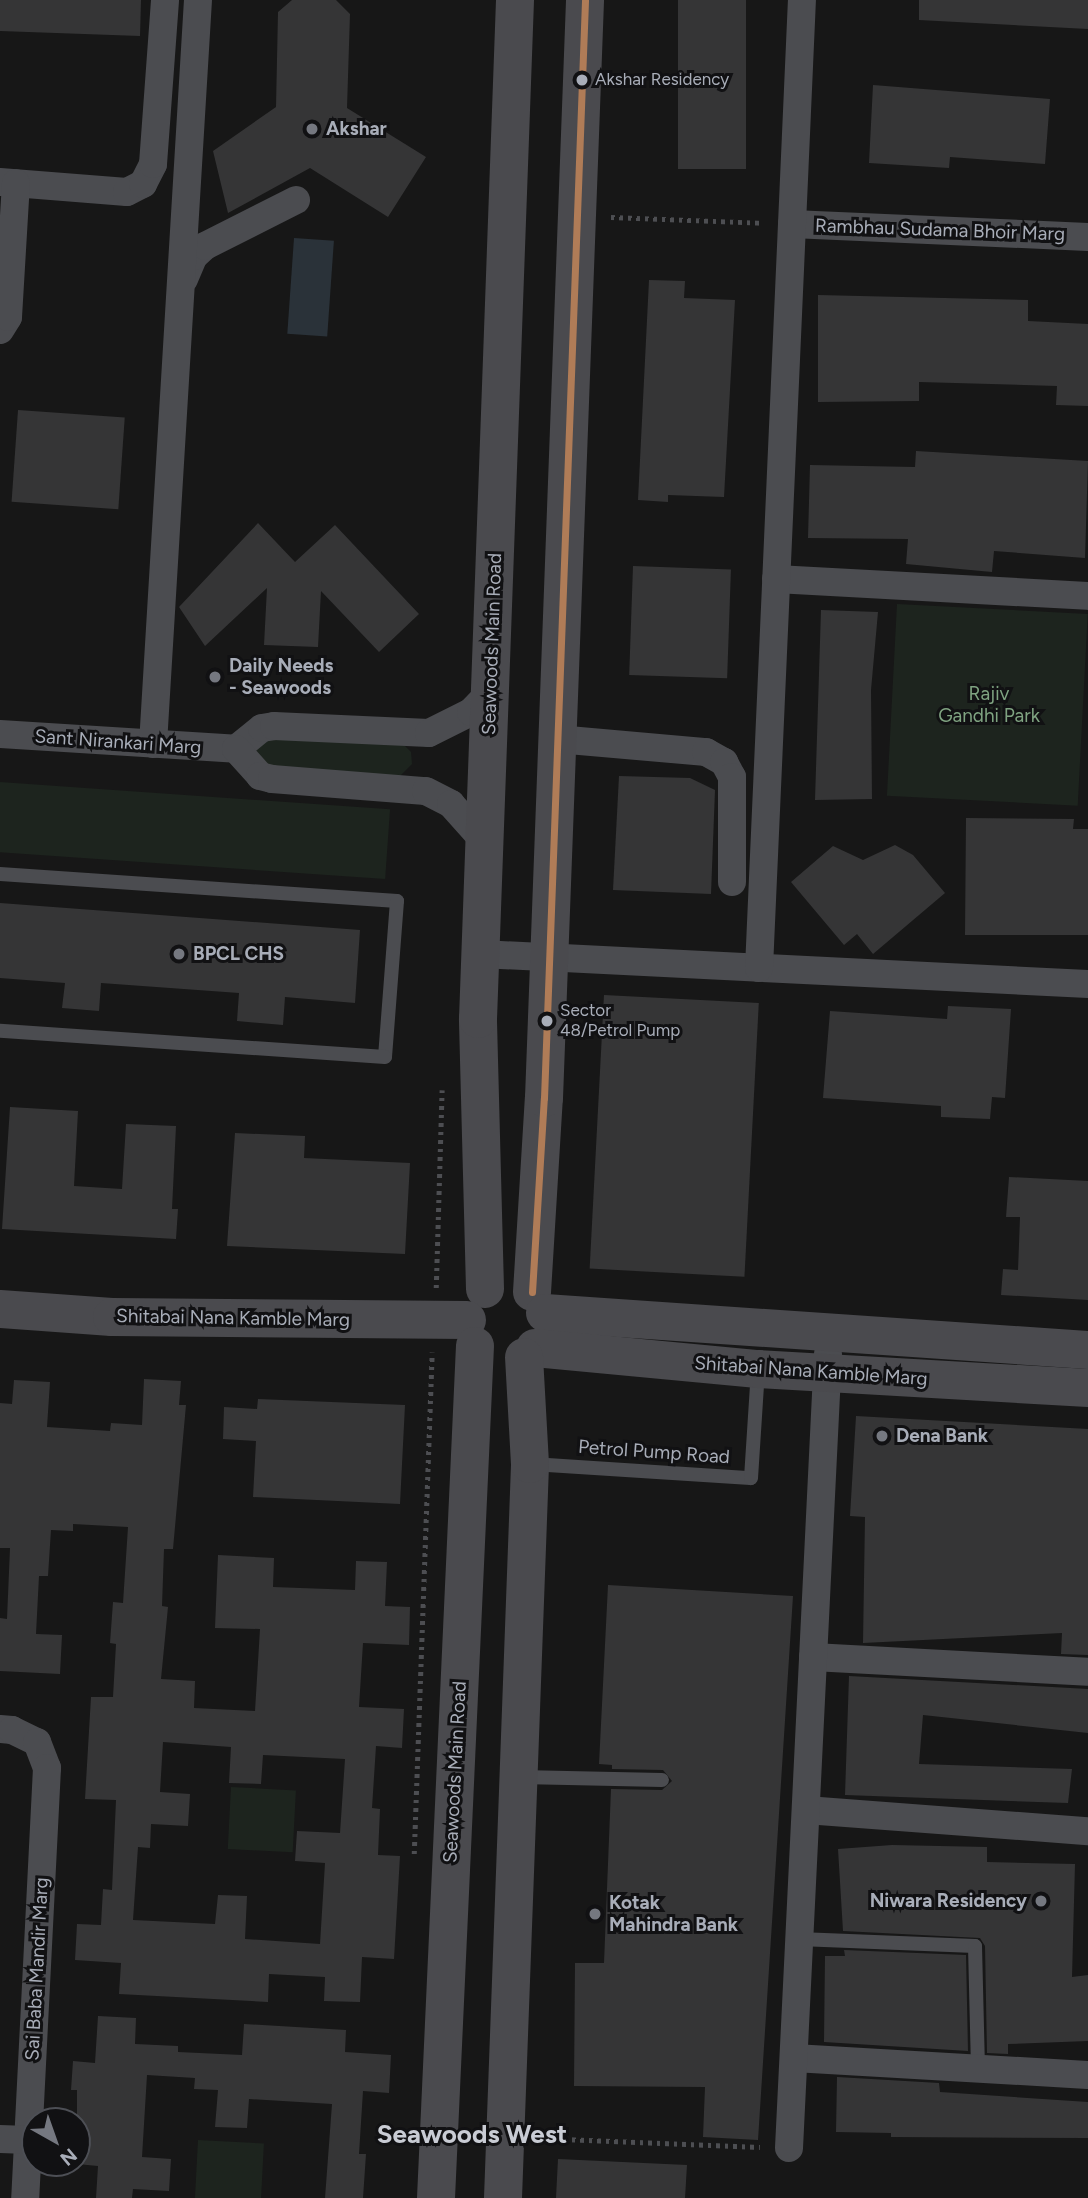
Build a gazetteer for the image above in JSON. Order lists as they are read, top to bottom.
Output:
{
  "streets": {
    "main road": ["Seawoods Main Road", "Shitabai Nana Kamble Marg"],
    "street": ["Rambhau Sudama Bhoir Marg", "Sant Nirankari Marg", "Sai Baba Mandir Marg"],
    "lane": ["Petrol Pump Road"]
  },
  "crossings": [
    ["Seawoods Main Road", "Shitabai Nana Kamble Marg"],
    ["Shitabai Nana Kamble Marg", "Petrol Pump Road"]
  ],
  "districts": ["Seawoods West"],
  "parks": ["Rajiv Gandhi Park"],
  "places": [
    "Akshar Residency",
    "Akshar",
    "Daily Needs - Seawoods",
    "BPCL CHS",
    "Sector 48/Petrol Pump",
    "Dena Bank",
    "Niwara Residency",
    "Kotak Mahindra Bank"
  ],
  "north": "bottom right"
}
